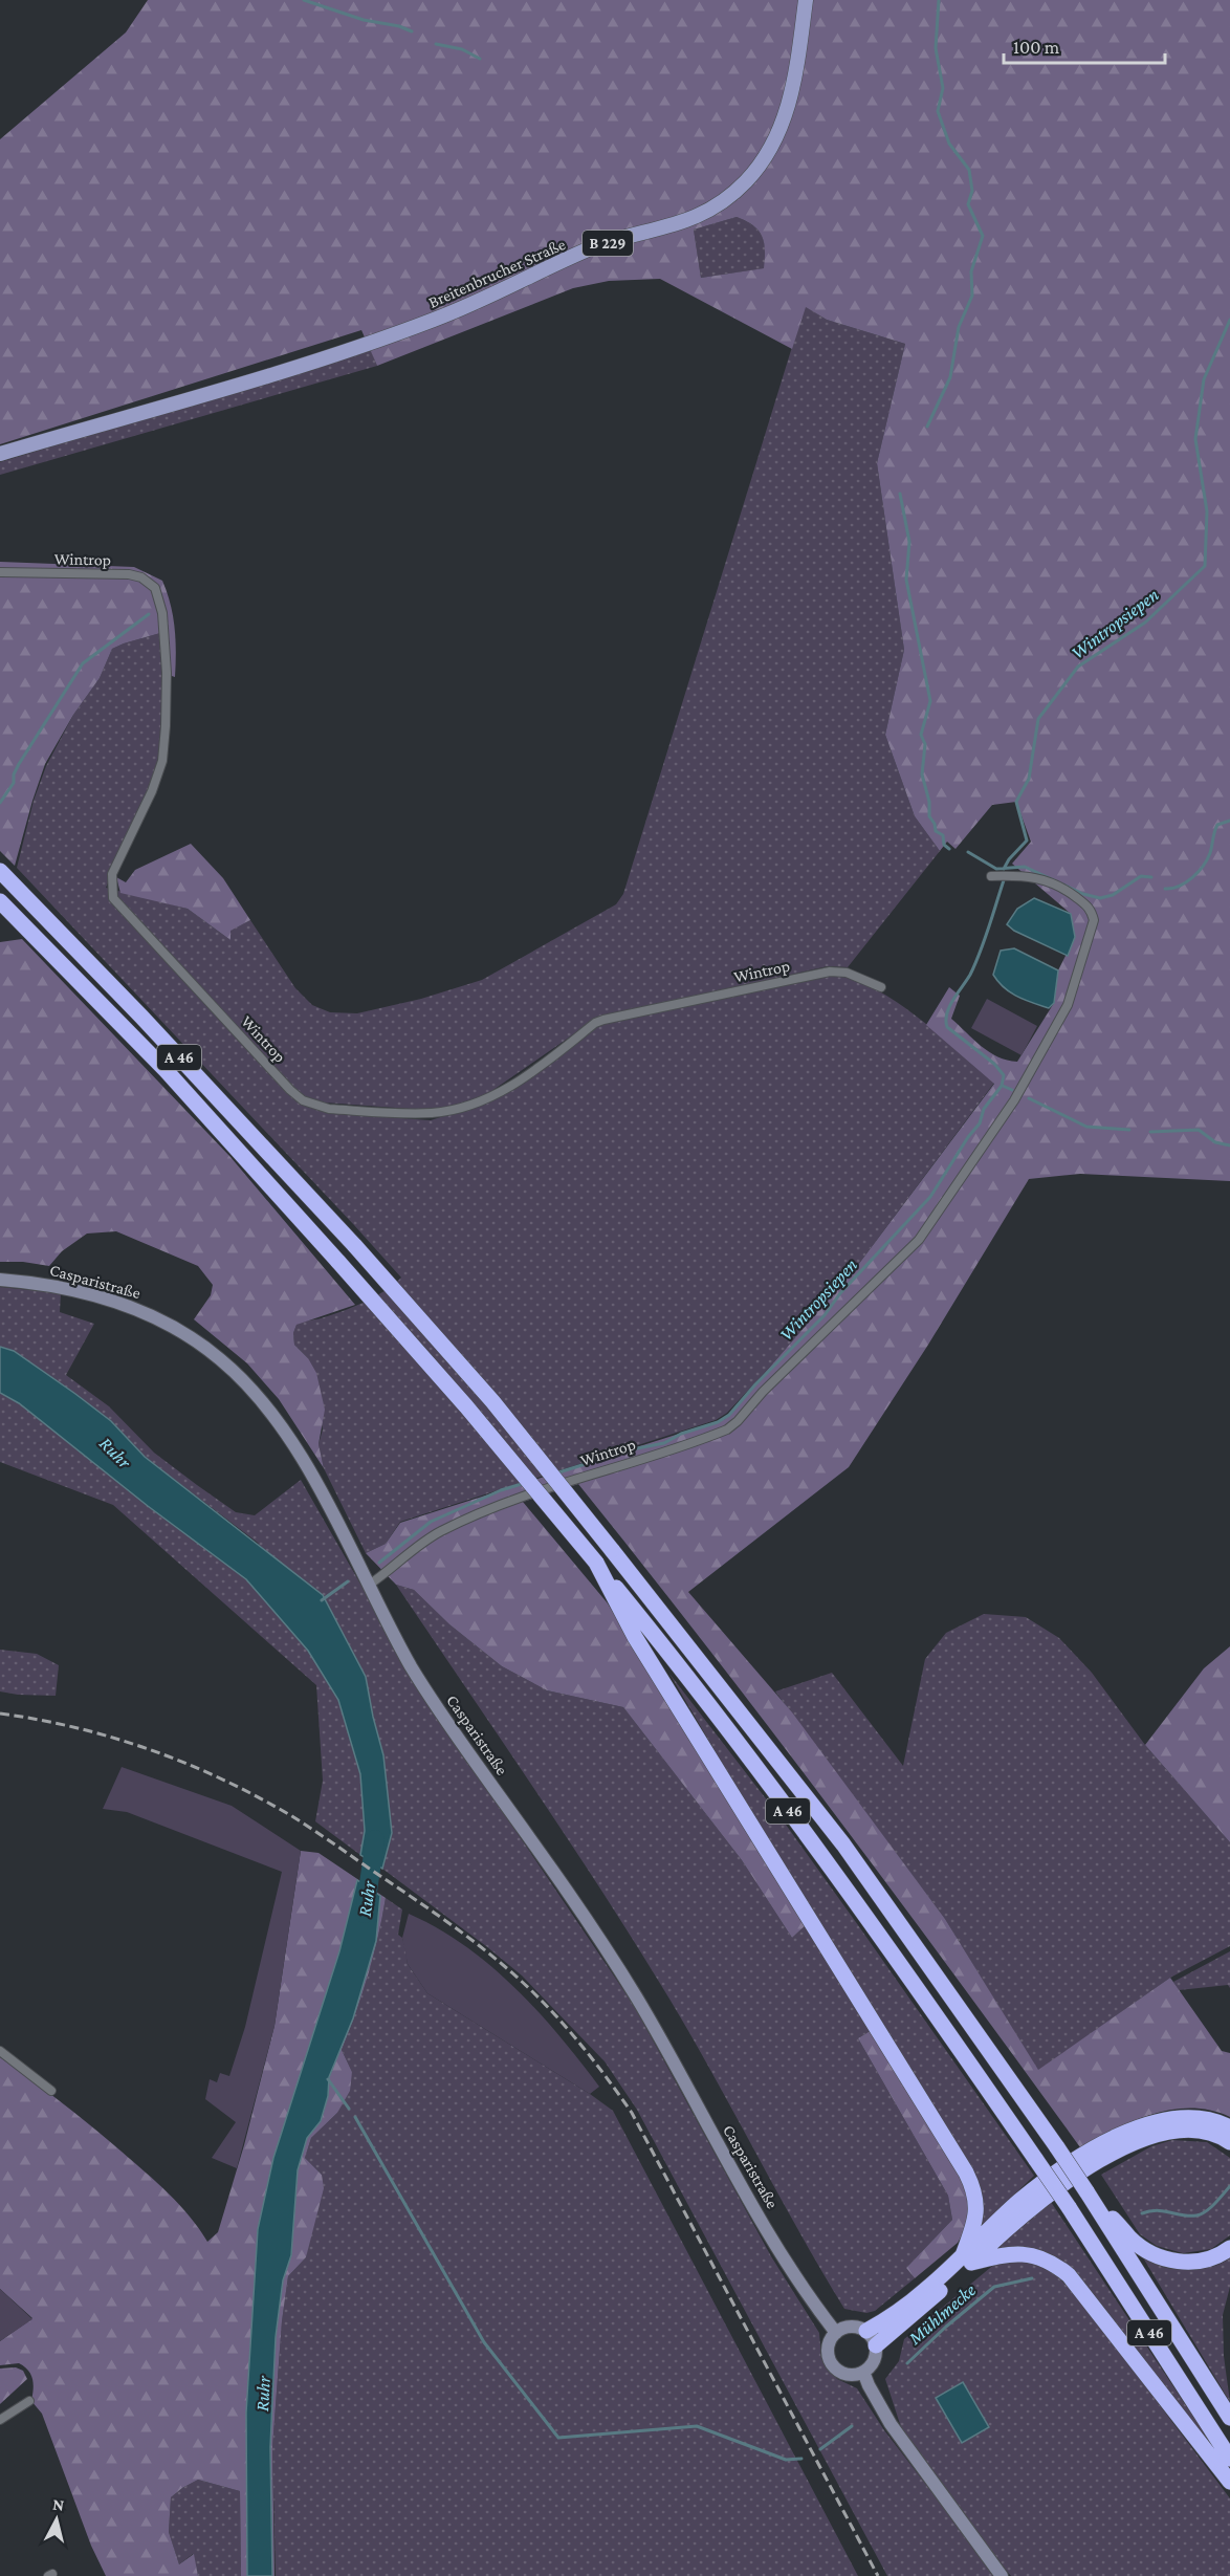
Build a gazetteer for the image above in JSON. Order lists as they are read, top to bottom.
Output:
{
  "streets": {
    "highway": ["A 46"],
    "main road": ["B 229", "Breitenbrucher Straße", "Casparistraße"],
    "street": ["Wintrop"]
  },
  "crossings": [
    ["Wintrop", "Casparistraße"]
  ],
  "water": ["Wintropsiepen", "Ruhr", "Mühlmecke"],
  "scale_bar": "100 m",
  "north": "top"
}
